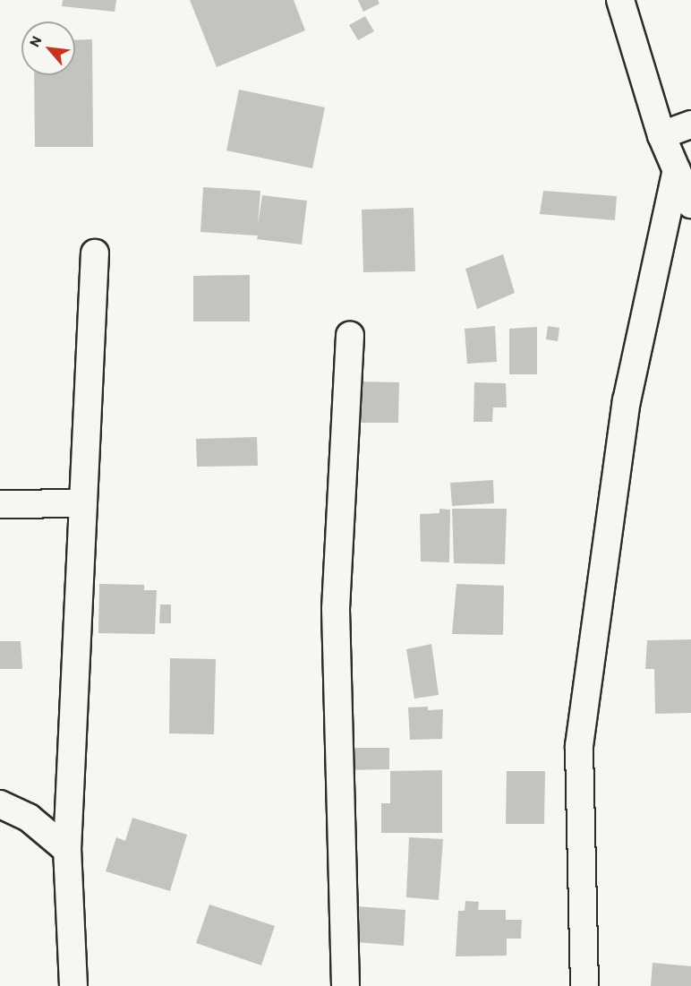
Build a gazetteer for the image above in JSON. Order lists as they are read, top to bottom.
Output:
{
  "north": "top left"
}
